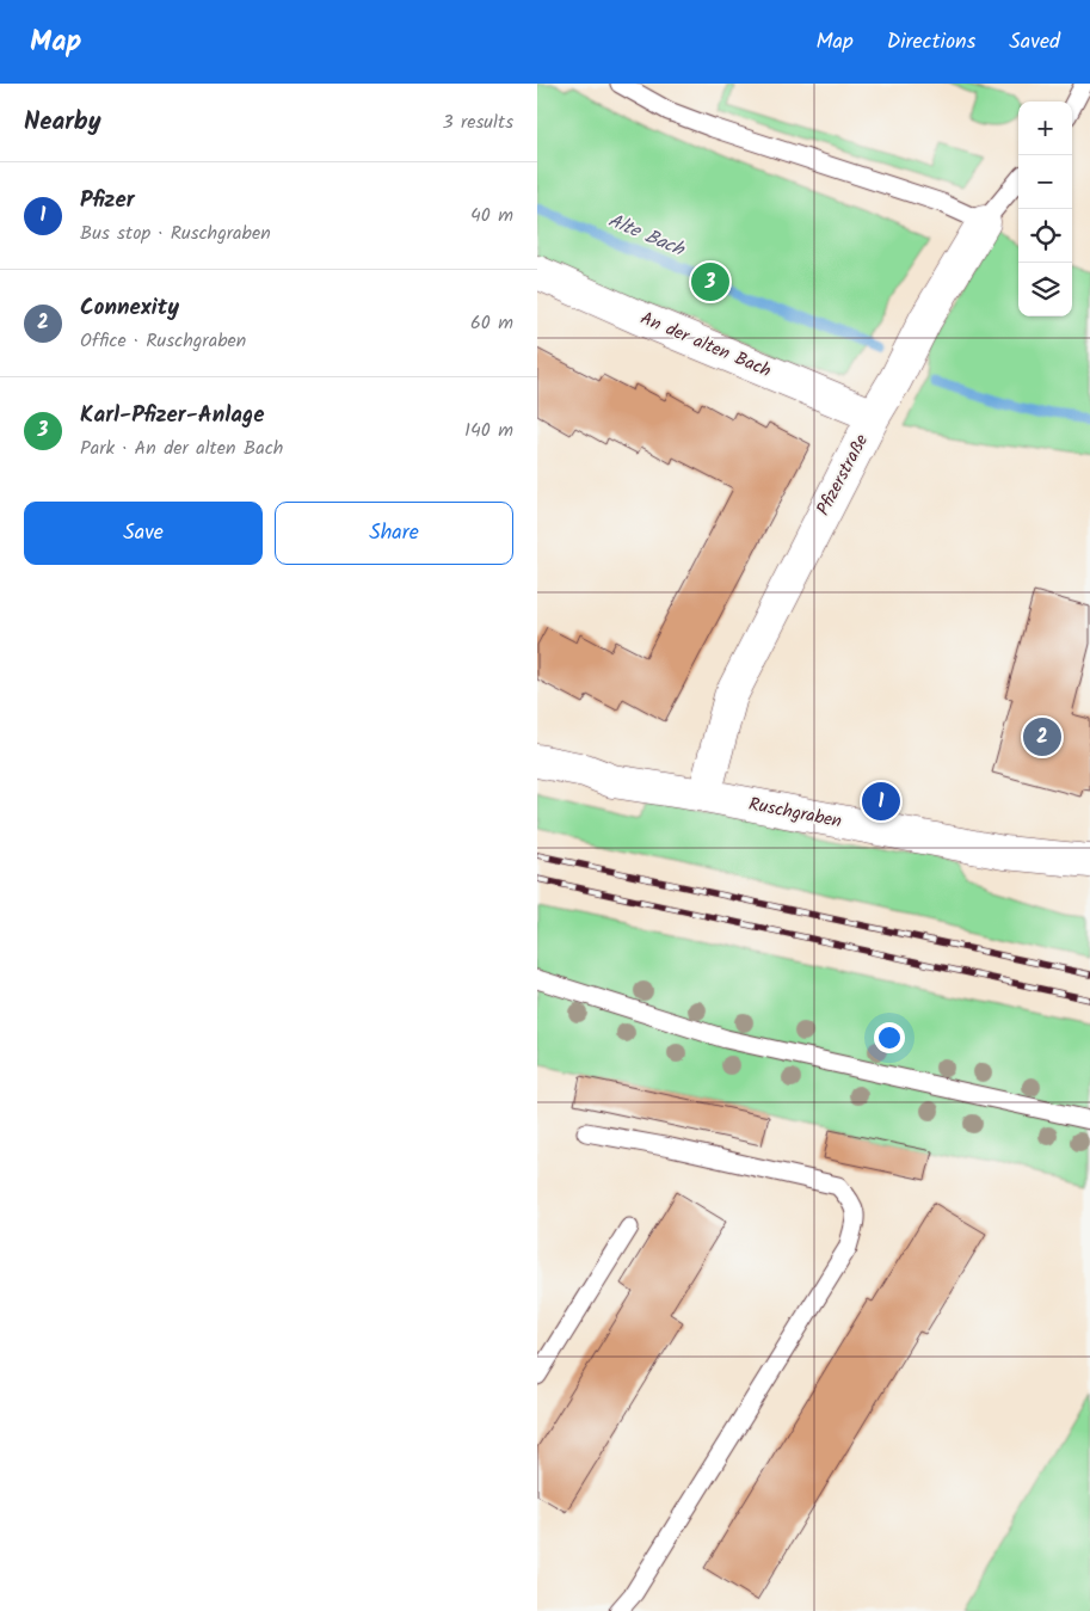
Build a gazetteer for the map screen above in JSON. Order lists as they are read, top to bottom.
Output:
{
  "streets": {
    "street": ["An der alten Bach", "Pfizerstraße", "Ruschgraben"]
  },
  "crossings": [
    ["An der alten Bach", "Pfizerstraße"],
    ["Pfizerstraße", "Ruschgraben"]
  ],
  "water": ["Alte Bach"],
  "page": {
    "header": "Map",
    "nav": ["Map", "Directions", "Saved"],
    "heading": ["Nearby", "3 results"],
    "map_buttons": ["+", "−"],
    "list": [
      {
        "mark": "1",
        "name": "Pfizer",
        "note": "Bus stop · Ruschgraben",
        "value": "40 m"
      },
      {
        "mark": "2",
        "name": "Connexity",
        "note": "Office · Ruschgraben",
        "value": "60 m"
      },
      {
        "mark": "3",
        "name": "Karl-Pfizer-Anlage",
        "note": "Park · An der alten Bach",
        "value": "140 m"
      }
    ],
    "pins": ["3", "2", "1"],
    "buttons": ["Save", "Share"]
  }
}
